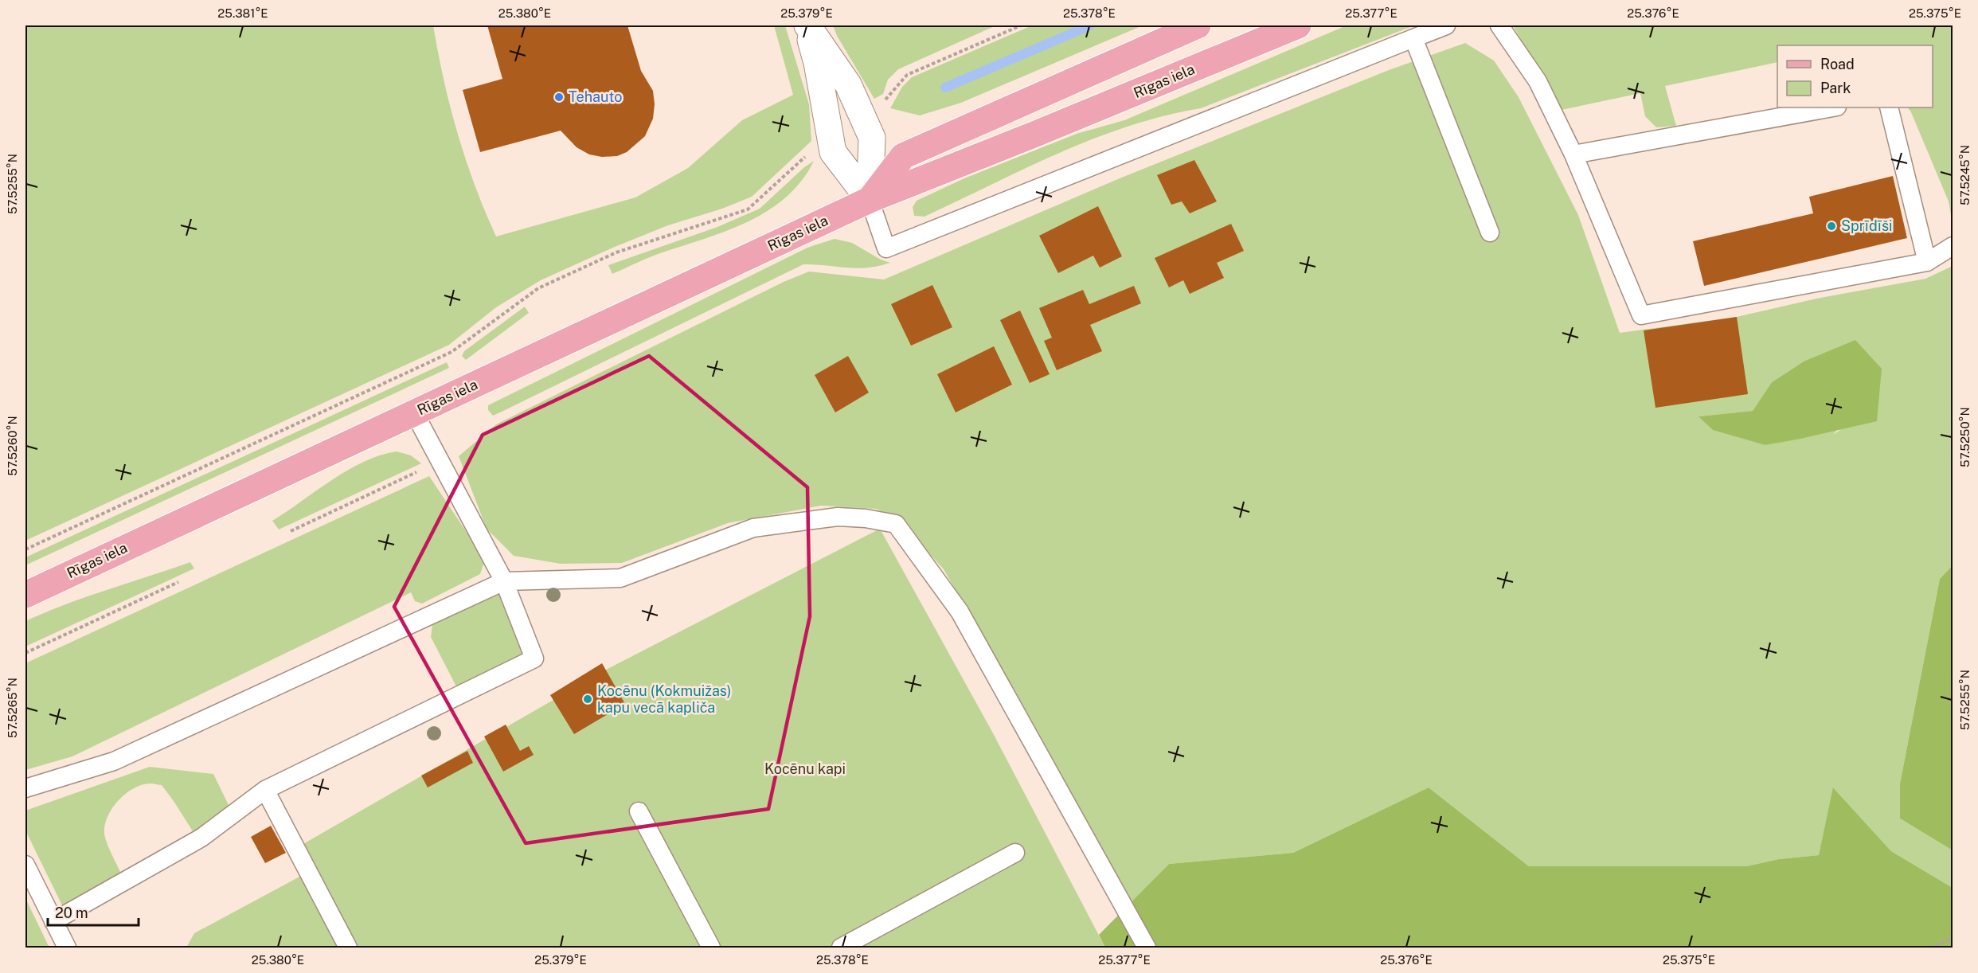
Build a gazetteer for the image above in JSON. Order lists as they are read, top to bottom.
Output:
{
  "streets": {
    "main road": ["Rīgas iela"]
  },
  "parks": ["Kocēnu kapi"],
  "places": ["Tehauto", "Sprīdīši", "Kocēnu (Kokmuižas) kapu vecā kapliča"],
  "legend": ["Road", "Park"],
  "scale_bar": "20 m",
  "coordinates": [
    "25.381°E",
    "25.380°E",
    "25.379°E",
    "25.378°E",
    "25.377°E",
    "25.376°E",
    "25.375°E",
    "57.5245°N",
    "57.5255°N",
    "57.5250°N",
    "57.5260°N",
    "57.5265°N"
  ]
}
